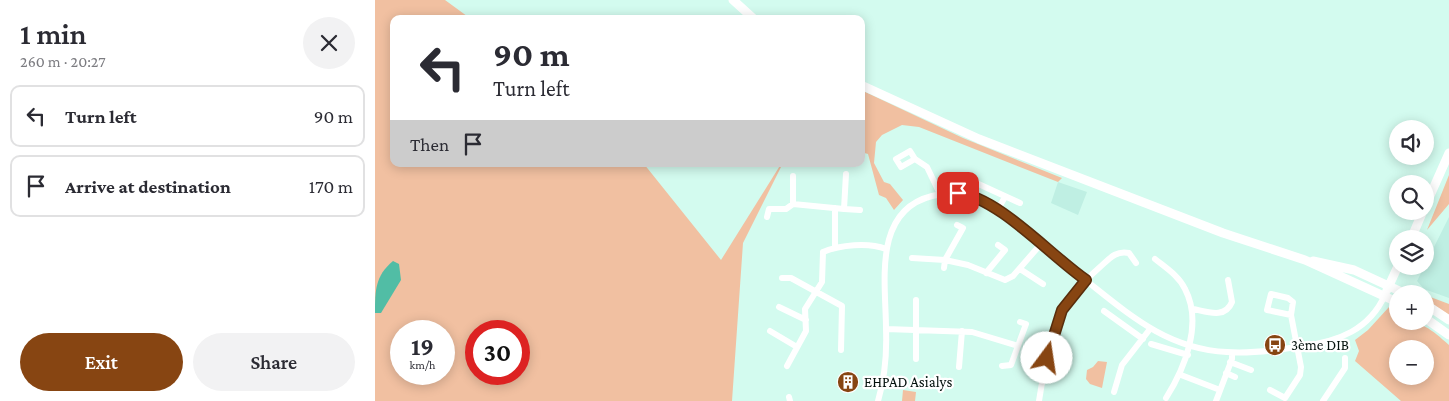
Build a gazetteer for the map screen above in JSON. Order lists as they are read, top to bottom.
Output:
{
  "places": {
    "bus stop": ["3ème DIB"],
    "building": ["EHPAD Asialys"]
  },
  "page": {
    "heading": ["1 min", "260 m · 20:27"],
    "turn": ["90 m", "Turn left"],
    "list": [
      {
        "name": "Turn left",
        "value": "90 m"
      },
      {
        "name": "Arrive at destination",
        "value": "170 m"
      }
    ],
    "map_buttons": ["+", "−"],
    "then": "Then",
    "speed": "19 km/h",
    "limit": "30",
    "buttons": ["Exit", "Share"]
  }
}
